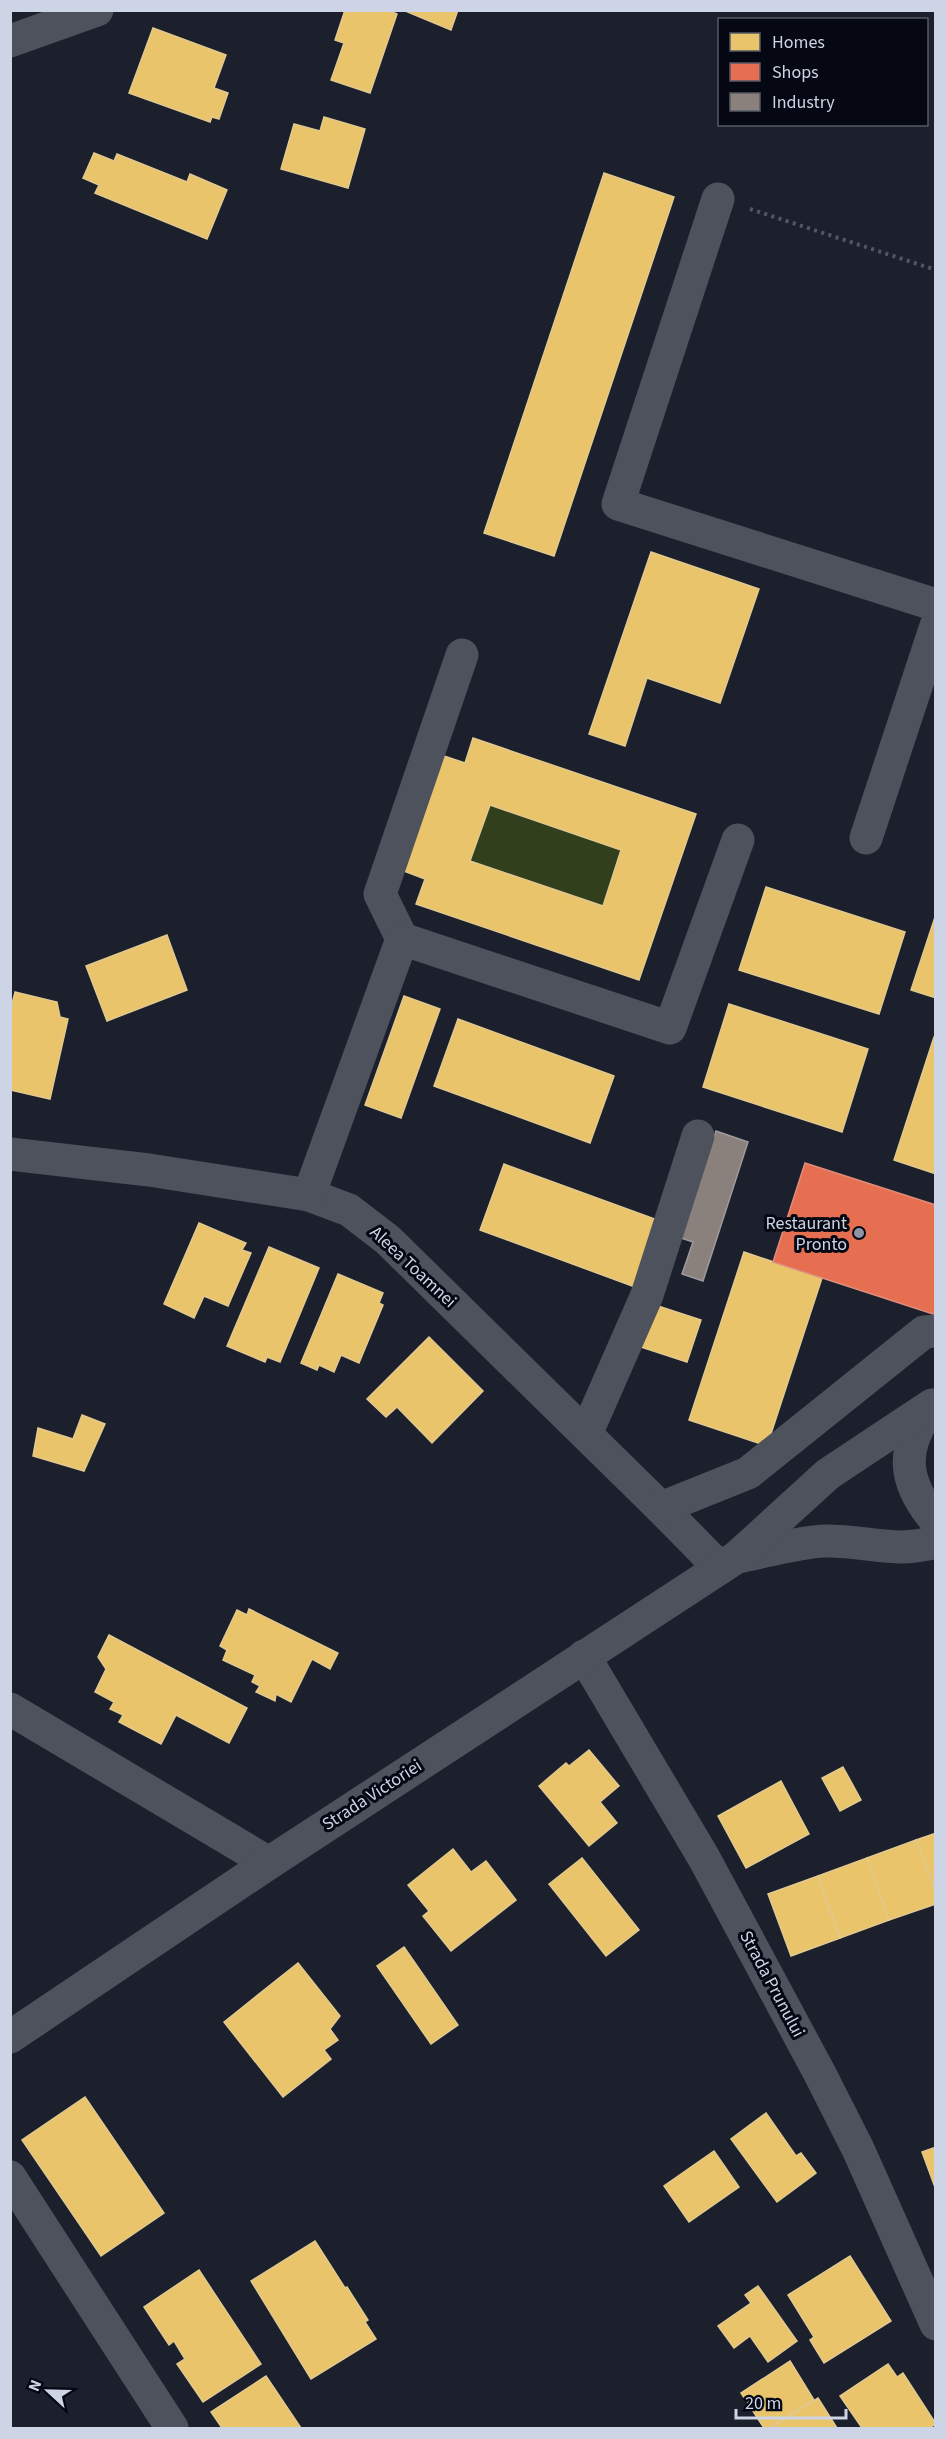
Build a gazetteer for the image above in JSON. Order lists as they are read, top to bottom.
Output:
{
  "streets": {
    "street": ["Aleea Toamnei", "Strada Victoriei", "Strada Prunului"]
  },
  "crossings": [
    ["Aleea Toamnei", "Strada Victoriei"],
    ["Strada Victoriei", "Strada Prunului"]
  ],
  "places": ["Restaurant Pronto"],
  "legend": ["Homes", "Shops", "Industry"],
  "scale_bar": "20 m",
  "north": "left"
}
